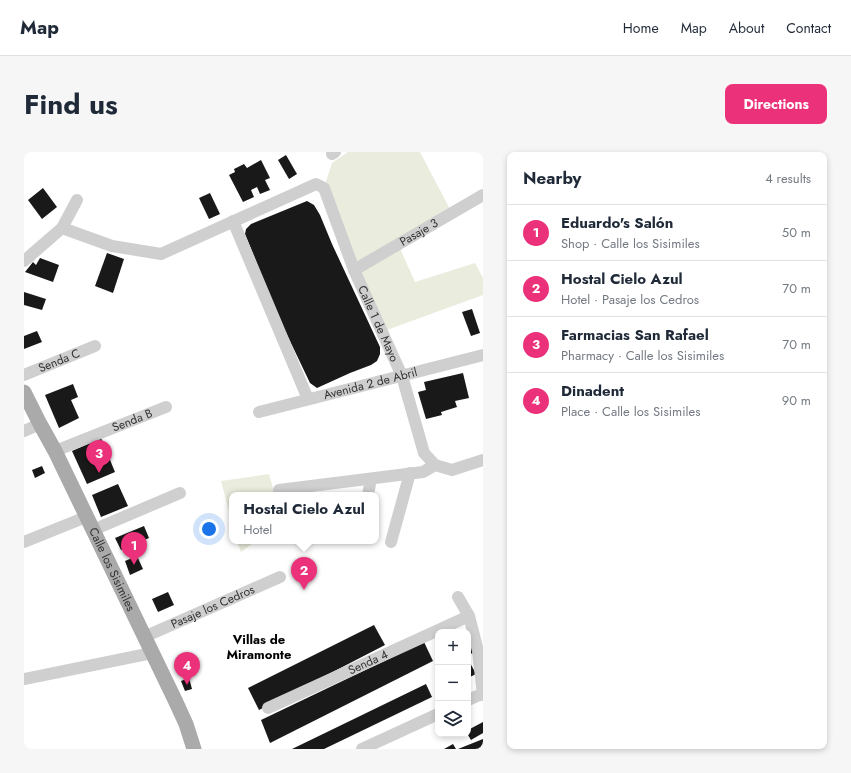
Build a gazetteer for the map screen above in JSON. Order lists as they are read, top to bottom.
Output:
{
  "streets": {
    "main road": ["Calle los Sisimiles"],
    "street": [
      "Pasaje 3",
      "Calle 1 de Mayo",
      "Senda C",
      "Avenida 2 de Abril",
      "Senda B",
      "Pasaje los Cedros",
      "Senda 4"
    ]
  },
  "crossings": [
    ["Pasaje 3", "Calle 1 de Mayo"],
    ["Calle 1 de Mayo", "Avenida 2 de Abril"],
    ["Senda B", "Calle los Sisimiles"],
    ["Calle los Sisimiles", "Pasaje los Cedros"]
  ],
  "districts": ["Villas de Miramonte"],
  "page": {
    "header": "Map",
    "nav": [
      "Home",
      "Map",
      "About",
      "Contact"
    ],
    "title": "Find us",
    "buttons": "Directions",
    "heading": ["Nearby", "4 results"],
    "list": [
      {
        "mark": "1",
        "name": "Eduardo's Salón",
        "note": "Shop · Calle los Sisimiles",
        "value": "50 m"
      },
      {
        "mark": "2",
        "name": "Hostal Cielo Azul",
        "note": "Hotel · Pasaje los Cedros",
        "value": "70 m"
      },
      {
        "mark": "3",
        "name": "Farmacias San Rafael",
        "note": "Pharmacy · Calle los Sisimiles",
        "value": "70 m"
      },
      {
        "mark": "4",
        "name": "Dinadent",
        "note": "Place · Calle los Sisimiles",
        "value": "90 m"
      }
    ],
    "pins": [
      "3",
      "1",
      "2",
      "4"
    ],
    "popup": ["Hostal Cielo Azul", "Hotel"],
    "map_buttons": ["+", "−"]
  }
}
